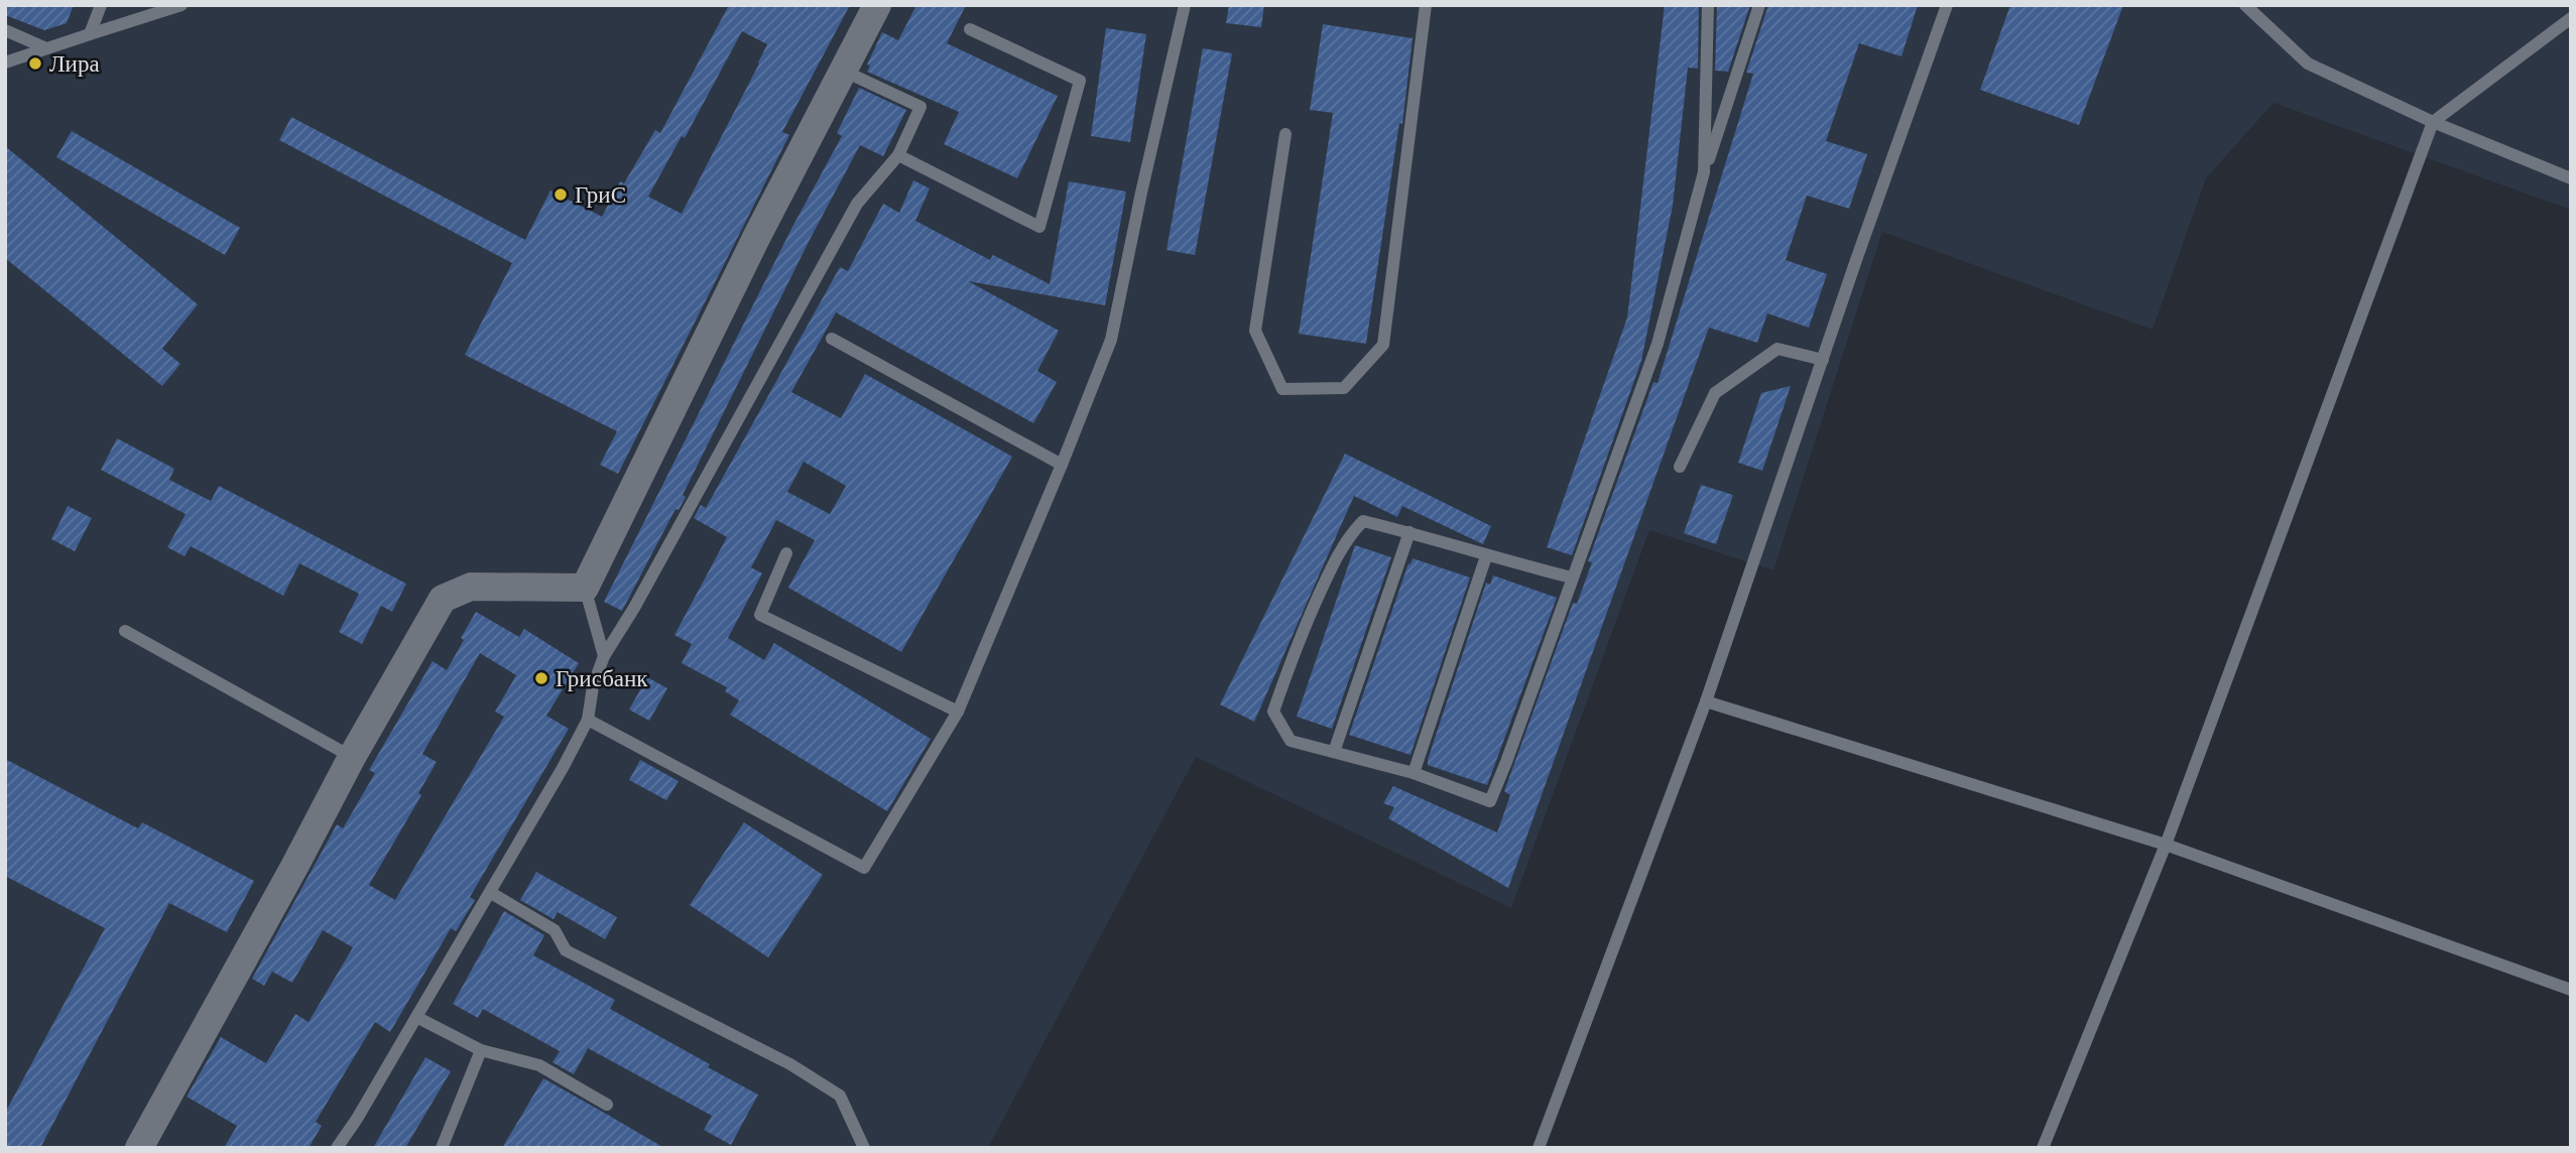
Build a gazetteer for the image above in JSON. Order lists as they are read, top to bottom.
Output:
{
  "places": ["Лира", "ГриС", "Грисбанк"]
}
